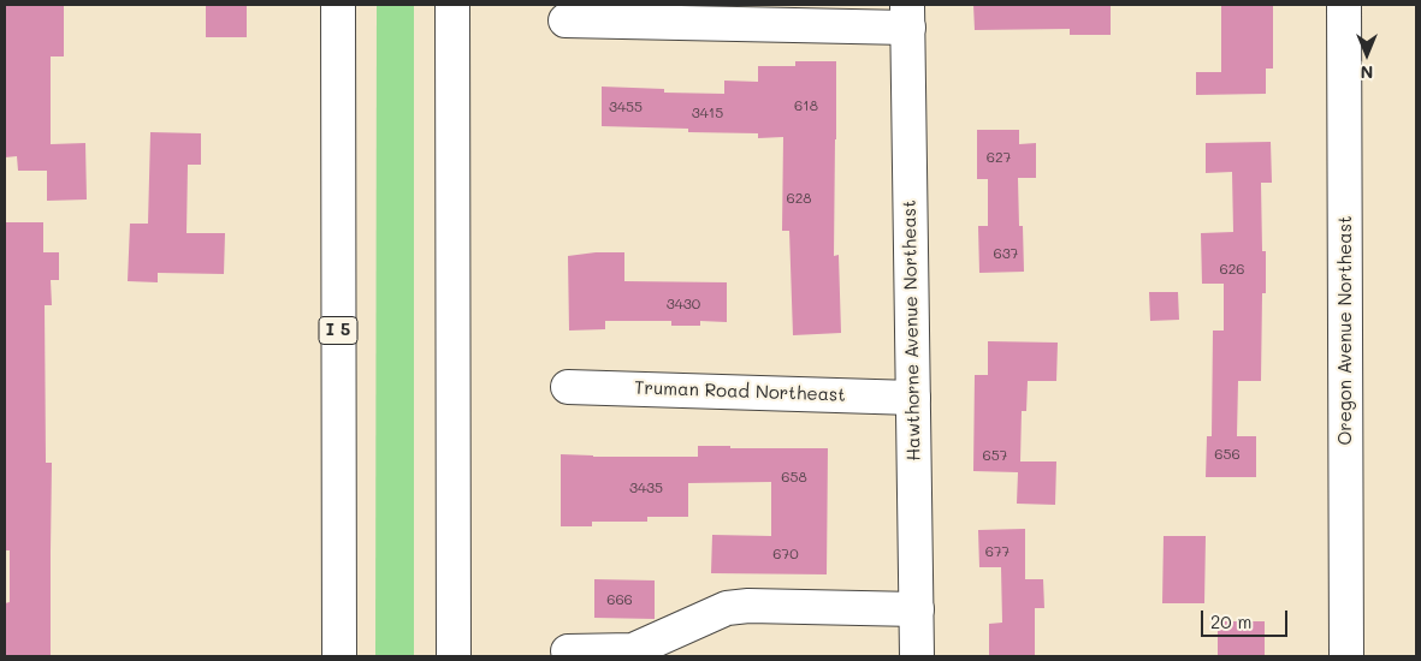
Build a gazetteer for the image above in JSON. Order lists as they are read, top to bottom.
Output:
{
  "streets": {
    "main road": [
      "I 5",
      "Hawthorne Avenue Northeast",
      "Oregon Avenue Northeast",
      "Truman Road Northeast"
    ]
  },
  "crossings": [
    ["Hawthorne Avenue Northeast", "Truman Road Northeast"]
  ],
  "house_numbers": [
    "618",
    "3455",
    "3415",
    "627",
    "628",
    "637",
    "626",
    "3430",
    "656",
    "657",
    "658",
    "3435",
    "677",
    "670",
    "666"
  ],
  "scale_bar": "20 m",
  "north": "bottom"
}
